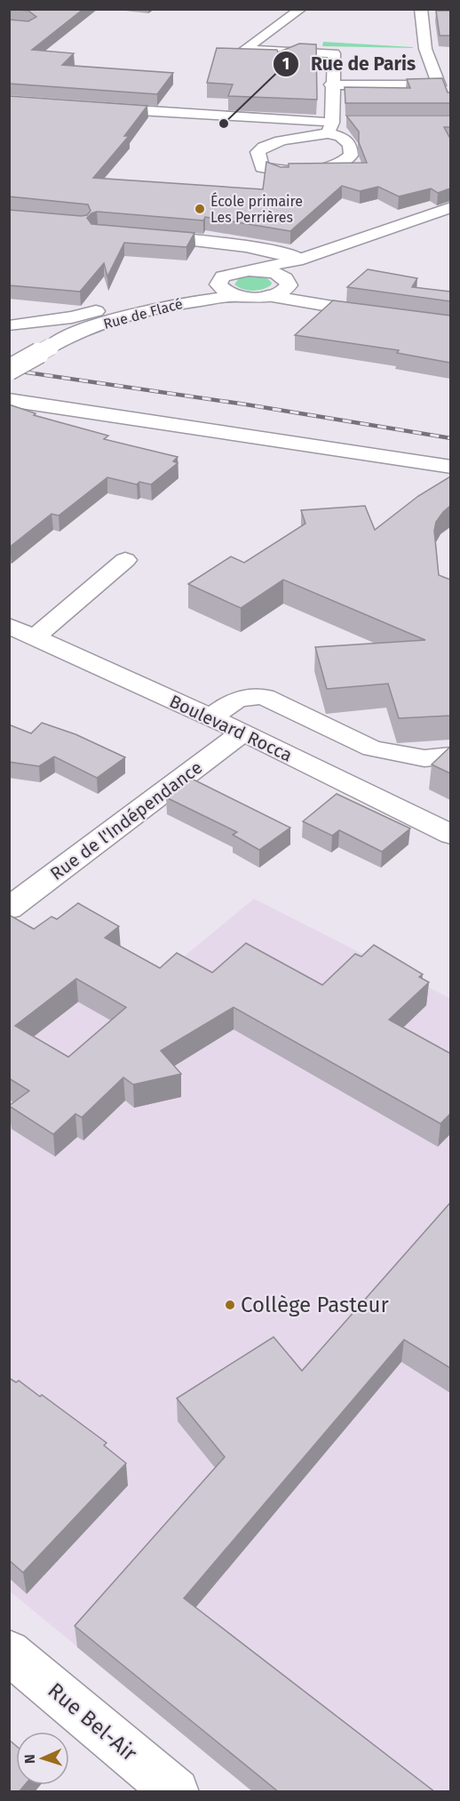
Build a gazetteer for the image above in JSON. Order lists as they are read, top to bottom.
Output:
{
  "streets": {
    "street": [
      "Rue de Flacé",
      "Boulevard Rocca",
      "Rue de l'Indépendance",
      "Rue Bel-Air"
    ]
  },
  "crossings": [
    ["Boulevard Rocca", "Rue de l'Indépendance"]
  ],
  "places": ["Rue de Paris", "École primaire Les Perrières", "Collège Pasteur"],
  "north": "left"
}
